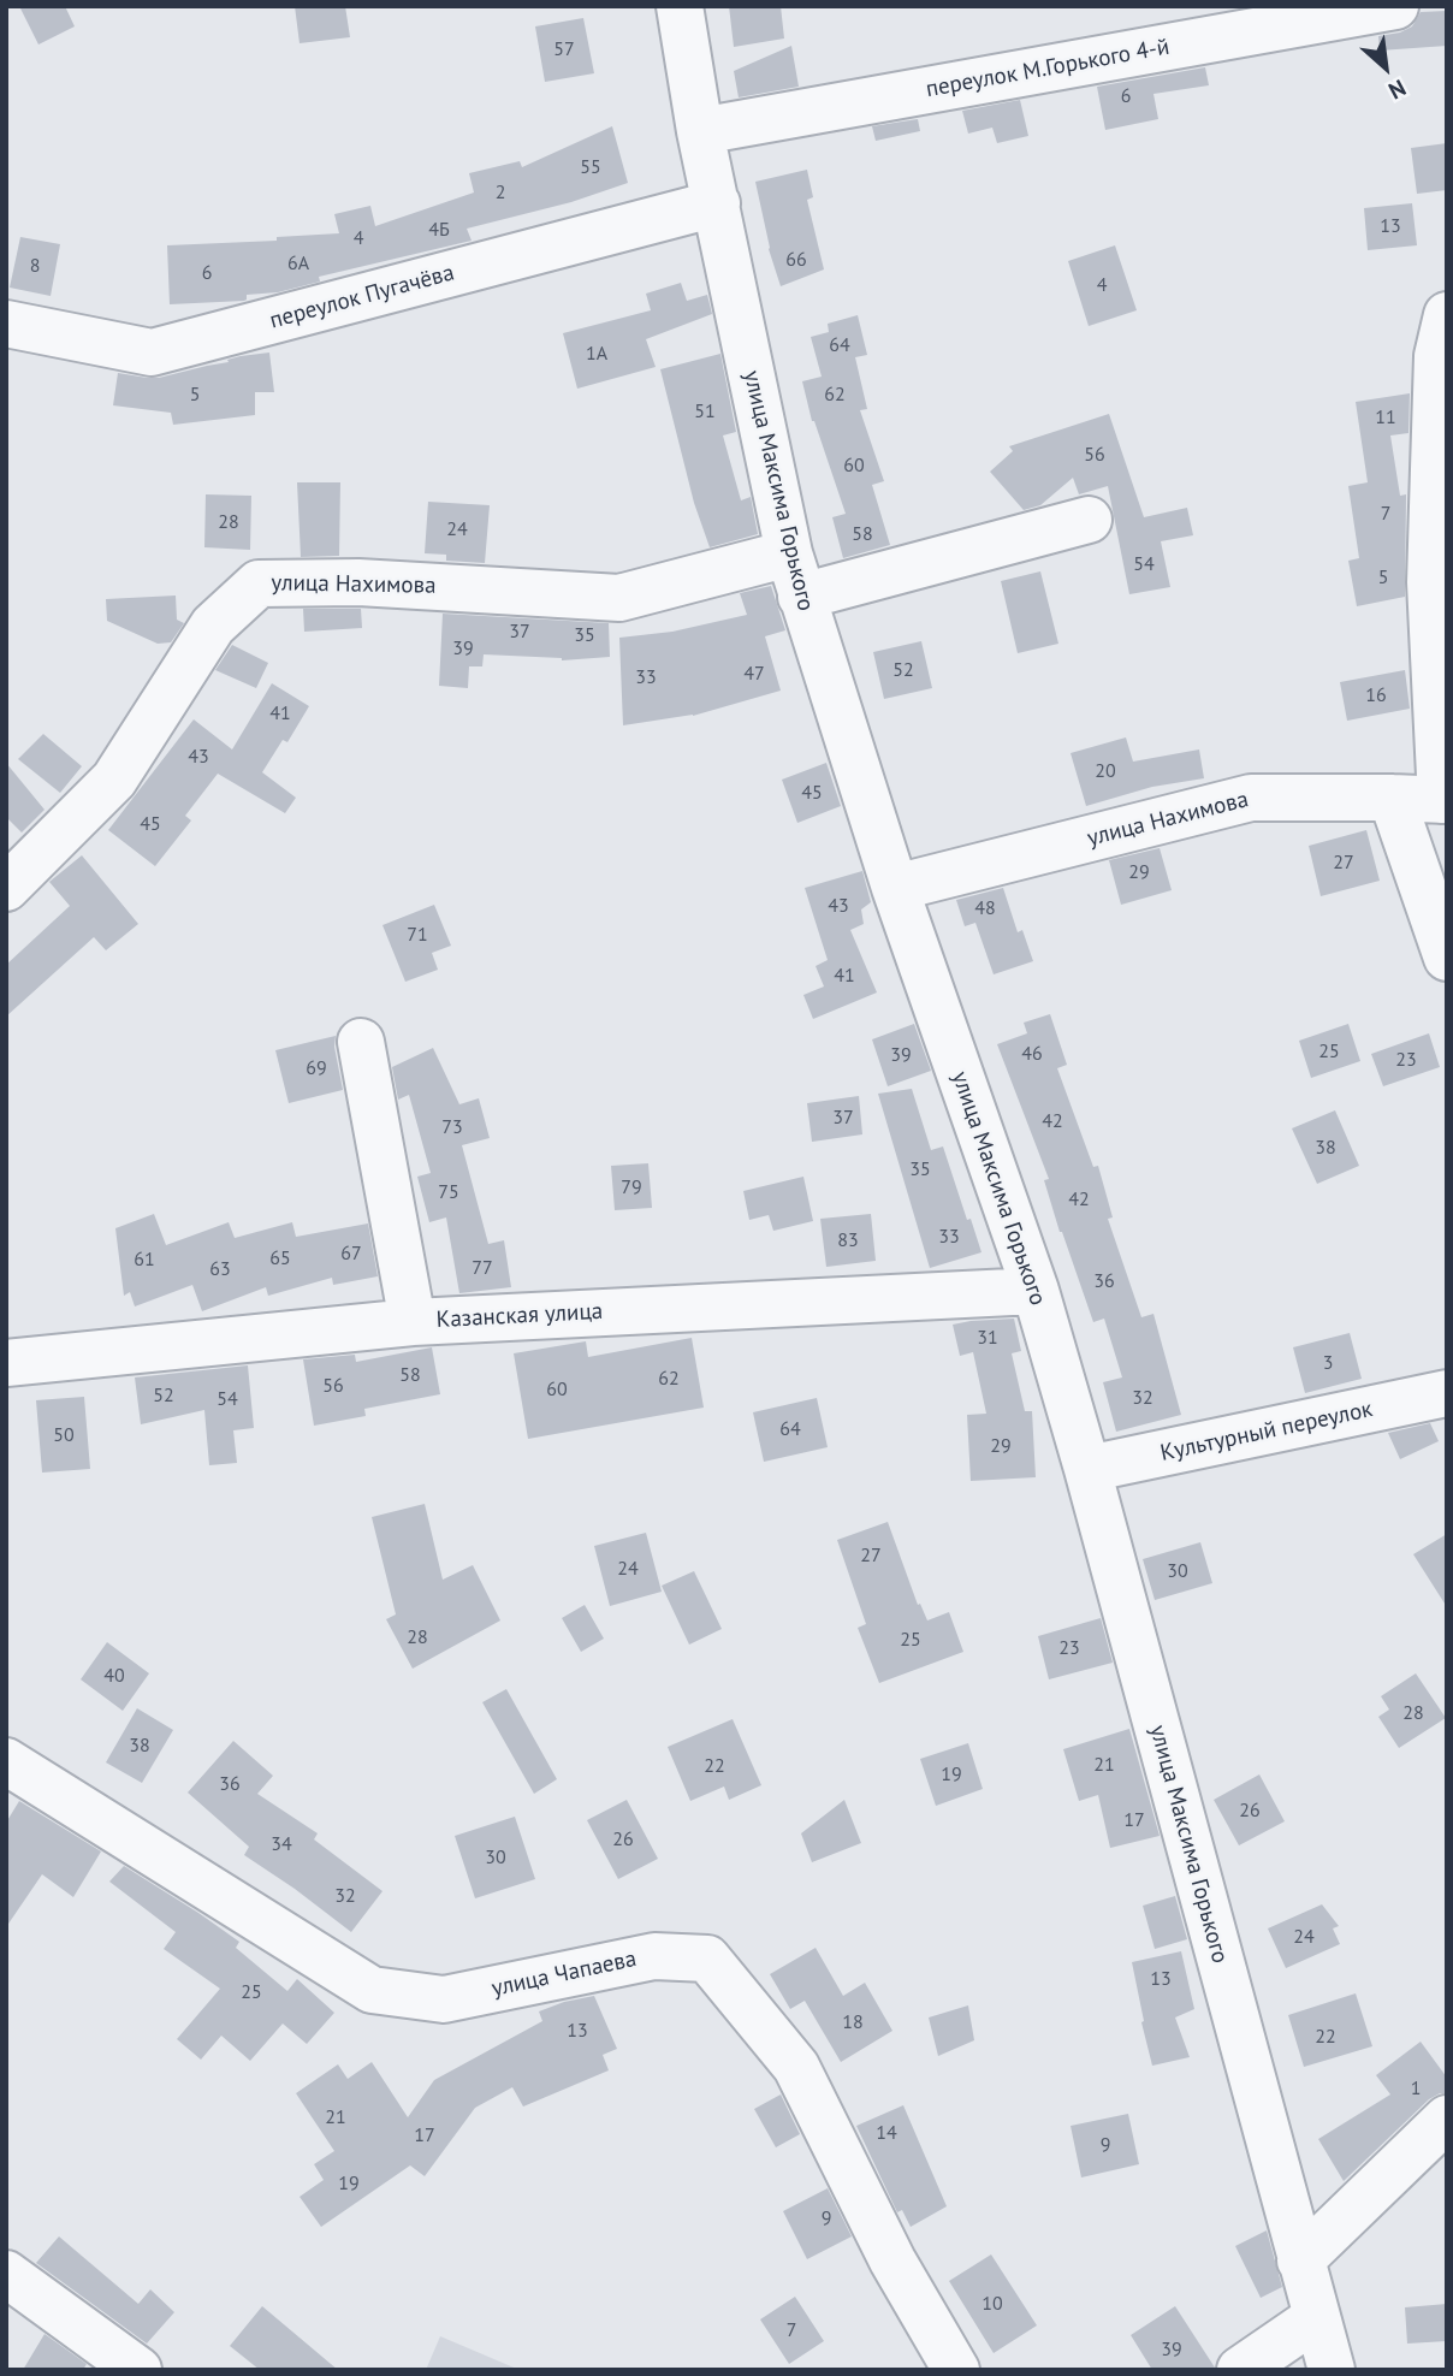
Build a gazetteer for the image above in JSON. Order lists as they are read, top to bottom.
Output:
{
  "streets": {
    "street": [
      "переулок М.Горького 4-й",
      "переулок Пугачёва",
      "улица Максима Горького",
      "улица Нахимова",
      "Казанская улица",
      "Культурный переулок",
      "улица Чапаева"
    ]
  },
  "crossings": [
    ["переулок М.Горького 4-й", "улица Максима Горького"],
    ["переулок Пугачёва", "улица Максима Горького"],
    ["улица Максима Горького", "улица Нахимова"],
    ["улица Максима Горького", "Казанская улица"],
    ["улица Максима Горького", "Культурный переулок"]
  ],
  "house_numbers": [
    "57",
    "6",
    "55",
    "2",
    "13",
    "4Б",
    "4",
    "66",
    "6А",
    "8",
    "6",
    "4",
    "64",
    "1А",
    "5",
    "62",
    "51",
    "11",
    "56",
    "60",
    "7",
    "28",
    "24",
    "58",
    "54",
    "5",
    "37",
    "35",
    "39",
    "52",
    "47",
    "33",
    "16",
    "41",
    "43",
    "20",
    "45",
    "45",
    "27",
    "29",
    "43",
    "48",
    "71",
    "41",
    "25",
    "46",
    "39",
    "23",
    "69",
    "37",
    "42",
    "73",
    "38",
    "35",
    "79",
    "75",
    "42",
    "33",
    "83",
    "67",
    "65",
    "61",
    "77",
    "63",
    "36",
    "31",
    "3",
    "58",
    "62",
    "56",
    "60",
    "52",
    "32",
    "54",
    "64",
    "50",
    "29",
    "27",
    "24",
    "30",
    "28",
    "25",
    "23",
    "40",
    "28",
    "38",
    "21",
    "22",
    "19",
    "36",
    "26",
    "17",
    "26",
    "34",
    "30",
    "32",
    "24",
    "13",
    "25",
    "18",
    "13",
    "22",
    "1",
    "21",
    "14",
    "17",
    "9",
    "19",
    "9",
    "10",
    "7",
    "39"
  ],
  "north": "bottom right"
}
